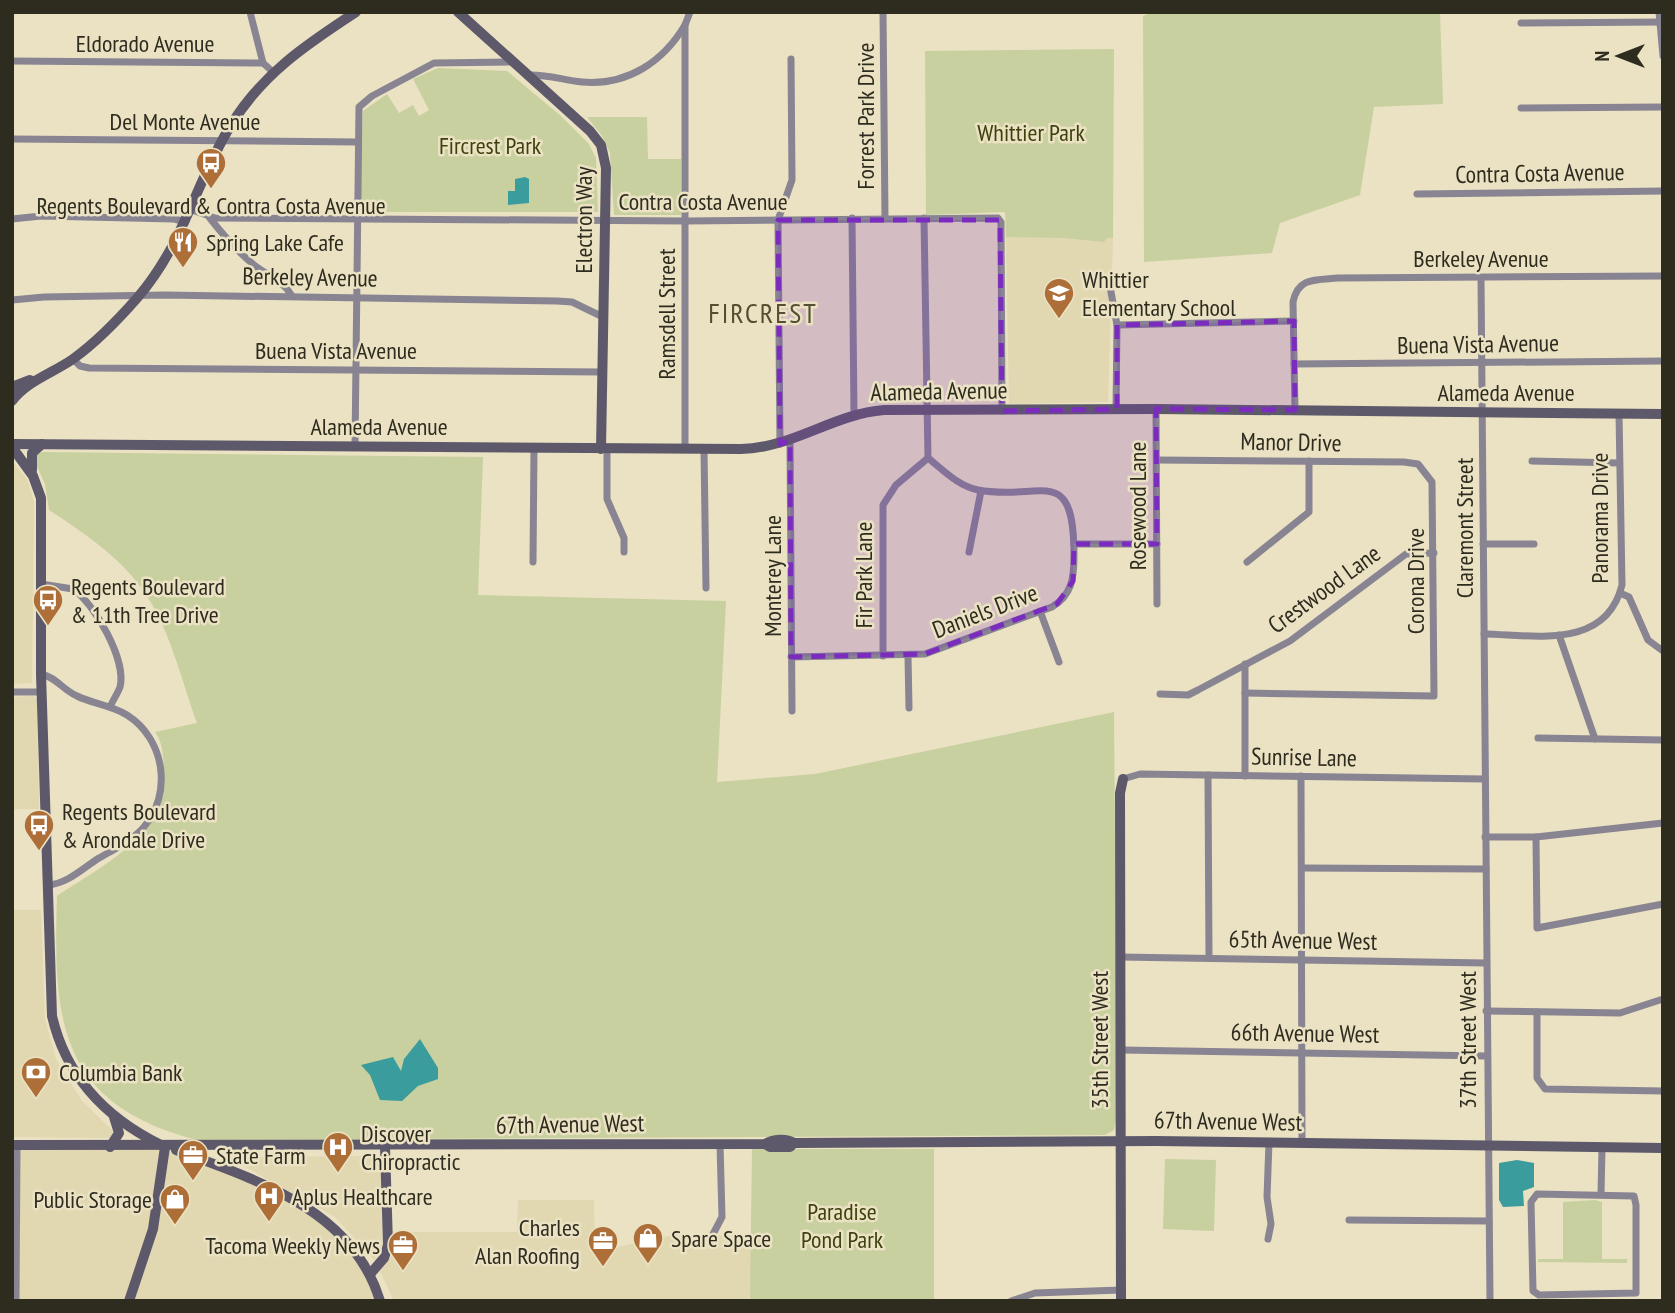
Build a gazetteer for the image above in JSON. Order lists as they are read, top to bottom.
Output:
{
  "streets": {
    "street": [
      "Eldorado Avenue",
      "Forrest Park Drive",
      "Del Monte Avenue",
      "Contra Costa Avenue",
      "Electron Way",
      "Berkeley Avenue",
      "Ramsdell Street",
      "Buena Vista Avenue",
      "Alameda Avenue",
      "Manor Drive",
      "Rosewood Lane",
      "Panorama Drive",
      "Claremont Street",
      "Fir Park Lane",
      "Monterey Lane",
      "Corona Drive",
      "Crestwood Lane",
      "Daniels Drive",
      "Sunrise Lane",
      "65th Avenue West",
      "66th Avenue West",
      "35th Street West",
      "37th Street West",
      "67th Avenue West"
    ]
  },
  "crossings": [
    ["Forrest Park Drive", "Contra Costa Avenue"],
    ["Contra Costa Avenue", "Electron Way"],
    ["Contra Costa Avenue", "Ramsdell Street"],
    ["Contra Costa Avenue", "Alameda Avenue"],
    ["Contra Costa Avenue", "Monterey Lane"],
    ["Electron Way", "Berkeley Avenue"],
    ["Electron Way", "Buena Vista Avenue"],
    ["Electron Way", "Alameda Avenue"],
    ["Berkeley Avenue", "Claremont Street"],
    ["Ramsdell Street", "Alameda Avenue"],
    ["Buena Vista Avenue", "Claremont Street"],
    ["Alameda Avenue", "Rosewood Lane"],
    ["Alameda Avenue", "Panorama Drive"],
    ["Alameda Avenue", "Claremont Street"],
    ["Alameda Avenue", "Monterey Lane"],
    ["Manor Drive", "Rosewood Lane"],
    ["Manor Drive", "Corona Drive"],
    ["Panorama Drive", "Claremont Street"],
    ["Claremont Street", "Sunrise Lane"],
    ["Claremont Street", "37th Street West"],
    ["Fir Park Lane", "Daniels Drive"],
    ["Monterey Lane", "Daniels Drive"],
    ["Corona Drive", "Crestwood Lane"],
    ["Sunrise Lane", "35th Street West"],
    ["Sunrise Lane", "37th Street West"],
    ["65th Avenue West", "35th Street West"],
    ["65th Avenue West", "37th Street West"],
    ["66th Avenue West", "35th Street West"],
    ["66th Avenue West", "37th Street West"],
    ["35th Street West", "67th Avenue West"],
    ["37th Street West", "67th Avenue West"]
  ],
  "districts": ["FIRCREST"],
  "parks": ["Whittier Park", "Fircrest Park", "Paradise Pond Park"],
  "places": {
    "bus stop": ["Regents Boulevard & Contra Costa Avenue", "Regents Boulevard & 11th Tree Drive", "Regents Boulevard & Arondale Drive"],
    "restaurant": ["Spring Lake Cafe"],
    "school or university": ["Whittier Elementary School"],
    "bank": ["Columbia Bank"],
    "hospital": ["Discover Chiropractic", "Aplus Healthcare"],
    "office": ["State Farm", "Charles Alan Roofing", "Tacoma Weekly News"],
    "shop": ["Public Storage", "Spare Space"]
  },
  "north": "left"
}
